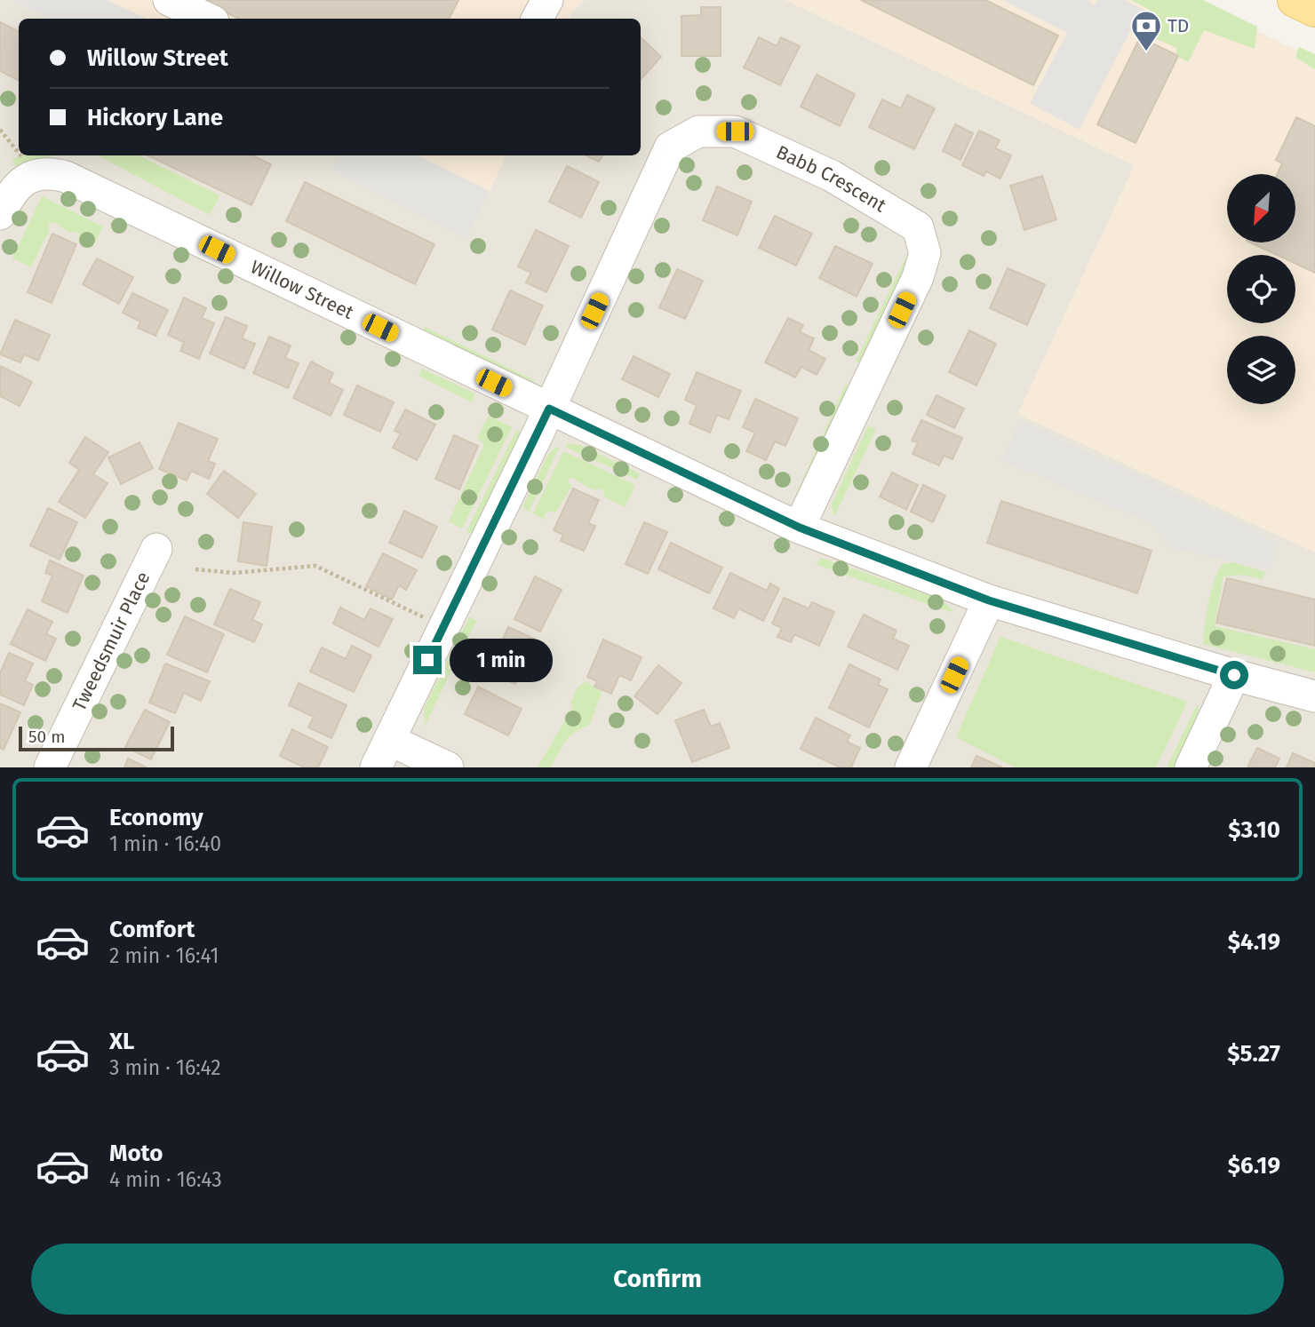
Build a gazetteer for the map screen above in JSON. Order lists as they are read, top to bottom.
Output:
{
  "streets": {
    "street": ["Babb Crescent", "Willow Street", "Tweedsmuir Place"]
  },
  "crossings": [
    ["Babb Crescent", "Willow Street"]
  ],
  "places": {
    "bank": ["TD"]
  },
  "scale_bar": "50 m",
  "north": "bottom left",
  "page": {
    "banner": ["Willow Street", "Hickory Lane"],
    "bubble": "1 min",
    "scale": "50 m",
    "list": [
      {
        "name": "Economy",
        "note": "1 min · 16:40",
        "value": "$3.10"
      },
      {
        "name": "Comfort",
        "note": "2 min · 16:41",
        "value": "$4.19"
      },
      {
        "name": "XL",
        "note": "3 min · 16:42",
        "value": "$5.27"
      },
      {
        "name": "Moto",
        "note": "4 min · 16:43",
        "value": "$6.19"
      }
    ],
    "buttons": "Confirm"
  }
}
